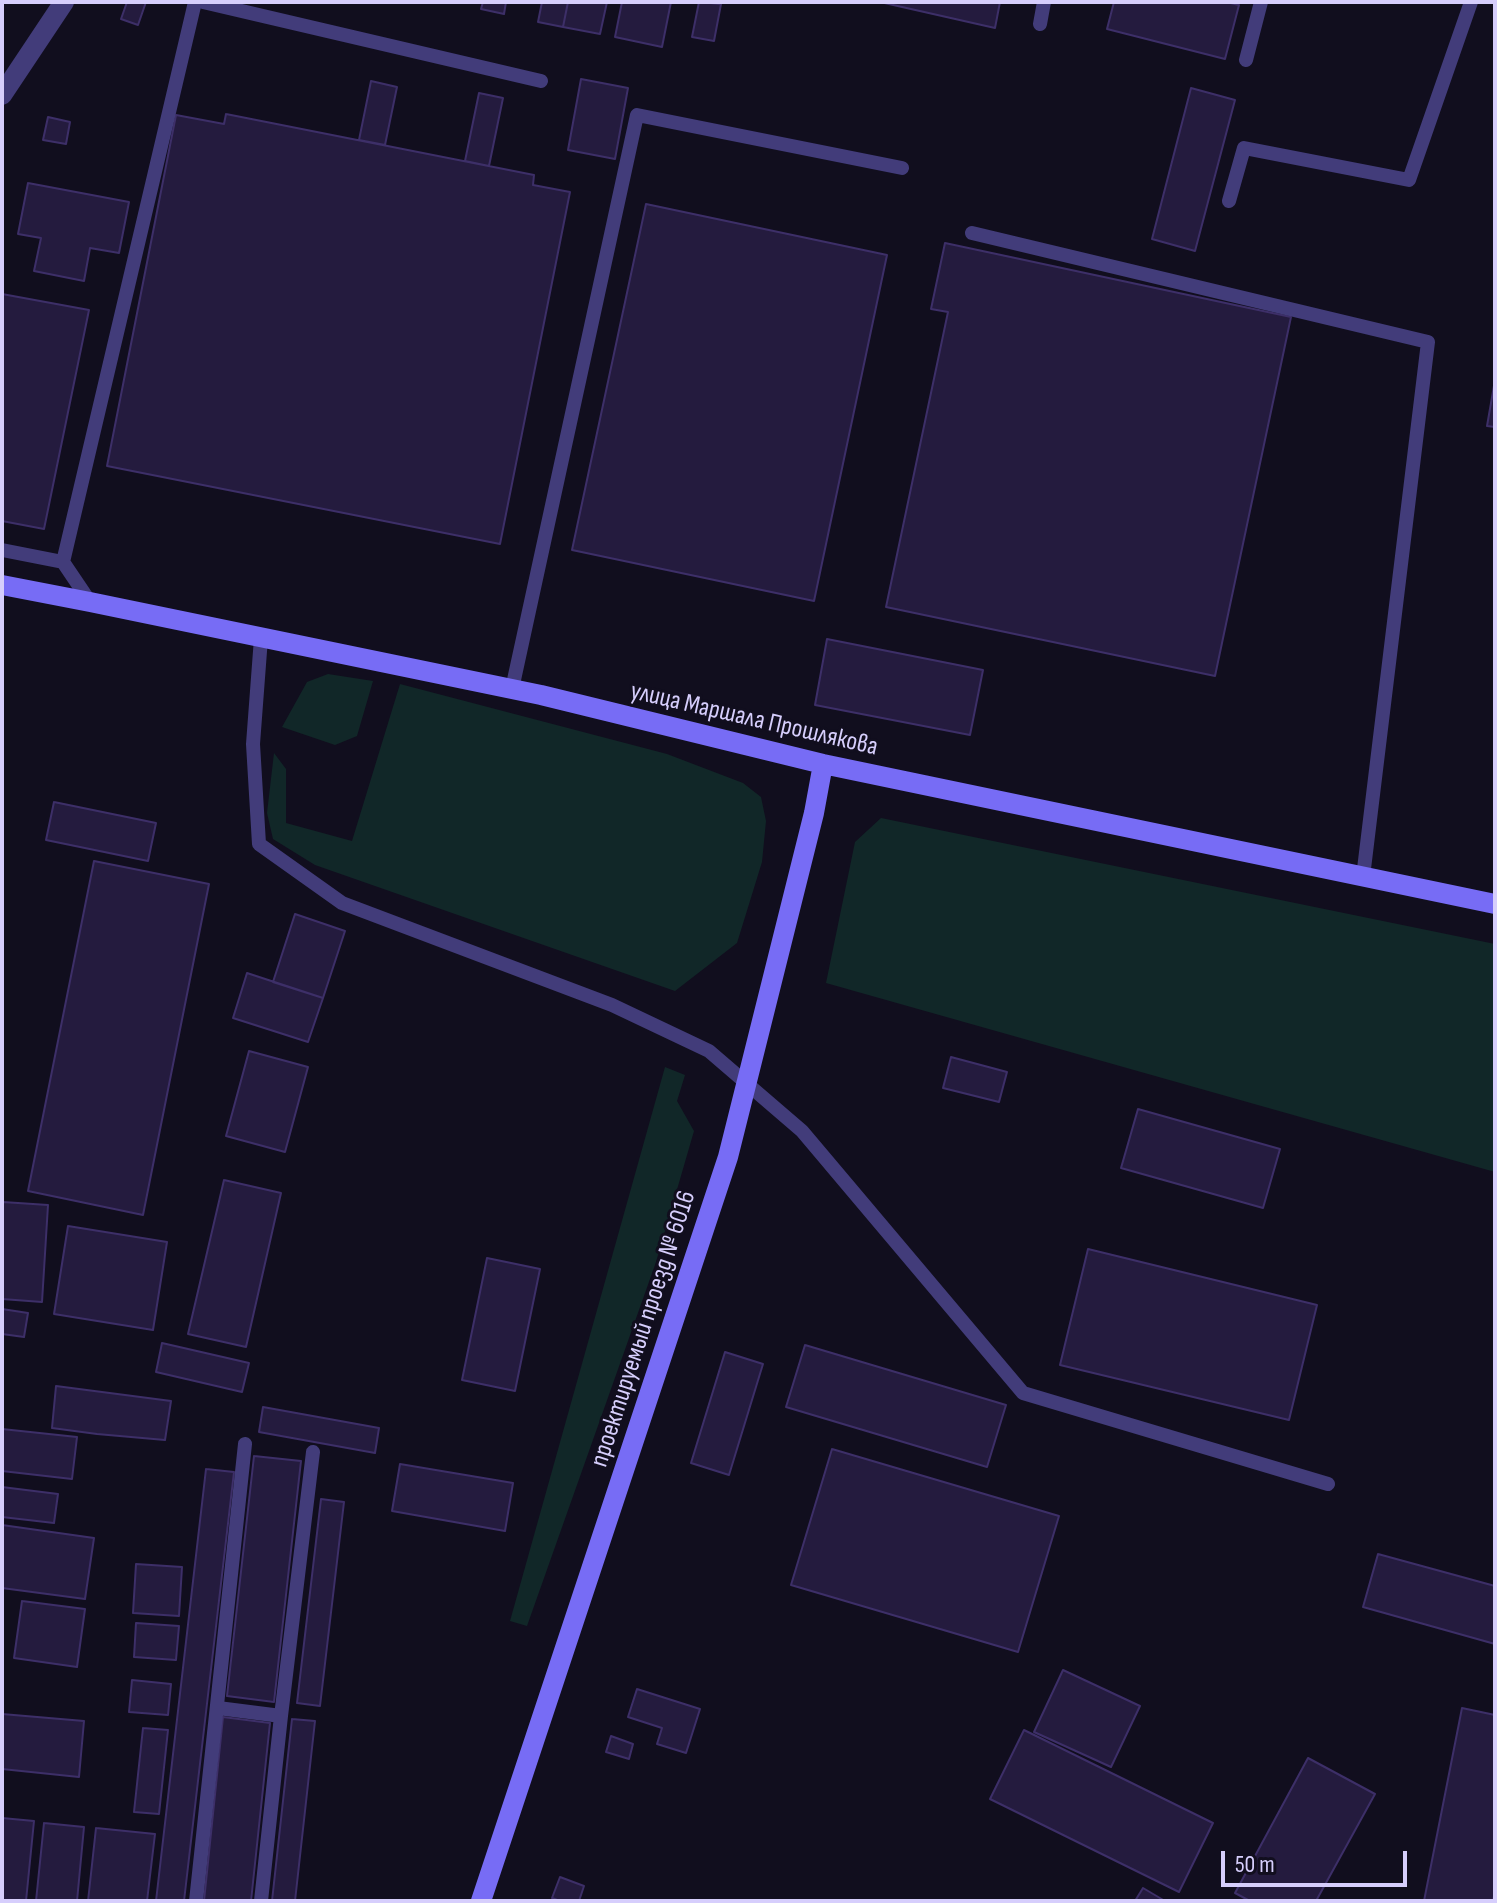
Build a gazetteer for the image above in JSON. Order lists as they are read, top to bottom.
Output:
{
  "streets": {
    "main road": ["улица Маршала Прошлякова", "проектируемый проезд № 6016"]
  },
  "crossings": [
    ["улица Маршала Прошлякова", "проектируемый проезд № 6016"]
  ],
  "scale_bar": "50 m"
}
